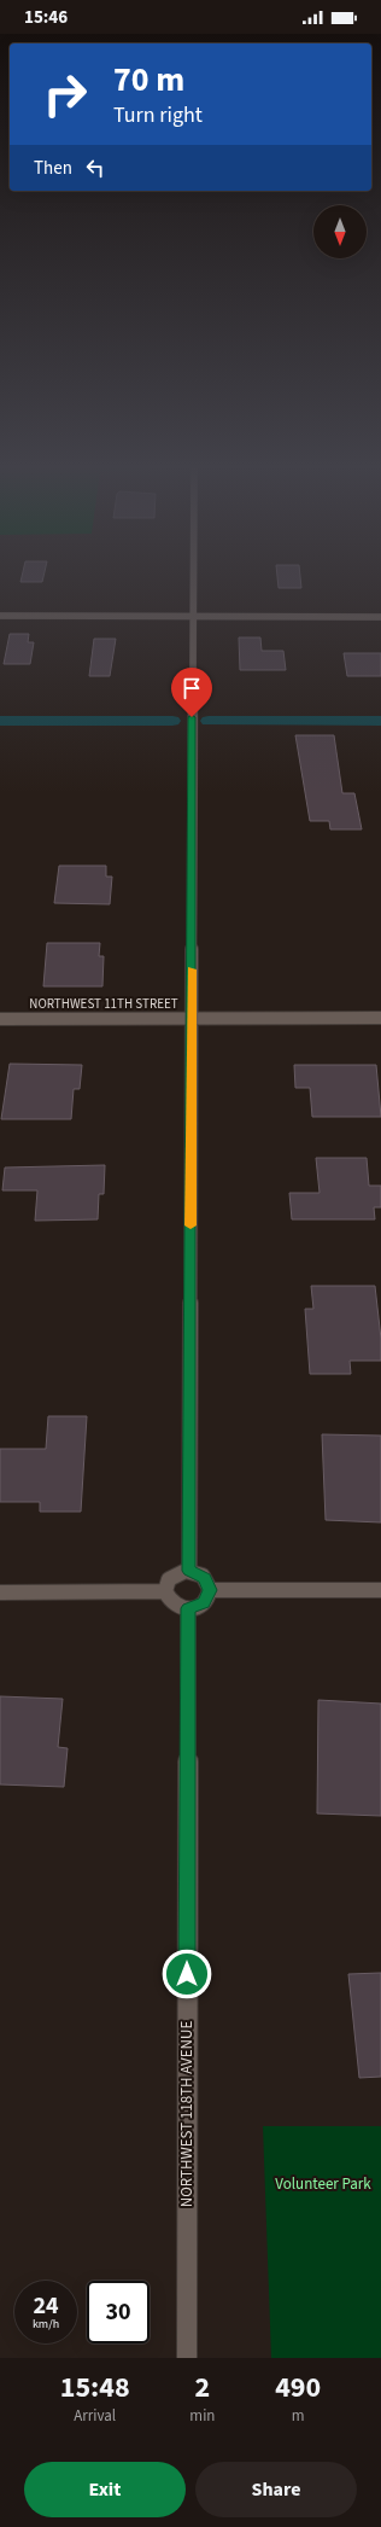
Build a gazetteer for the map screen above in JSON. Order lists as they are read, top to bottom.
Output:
{
  "streets": {
    "street": ["NORTHWEST 11TH STREET", "NORTHWEST 118TH AVENUE"]
  },
  "parks": ["Volunteer Park"],
  "north": "bottom",
  "page": {
    "status": "15:46",
    "turn": ["70 m", "Turn right"],
    "then": "Then",
    "speed": "24 km/h",
    "limit": "30",
    "eta": [
      "15:48",
      "Arrival",
      "2",
      "min",
      "490",
      "m"
    ],
    "buttons": ["Exit", "Share"]
  }
}
